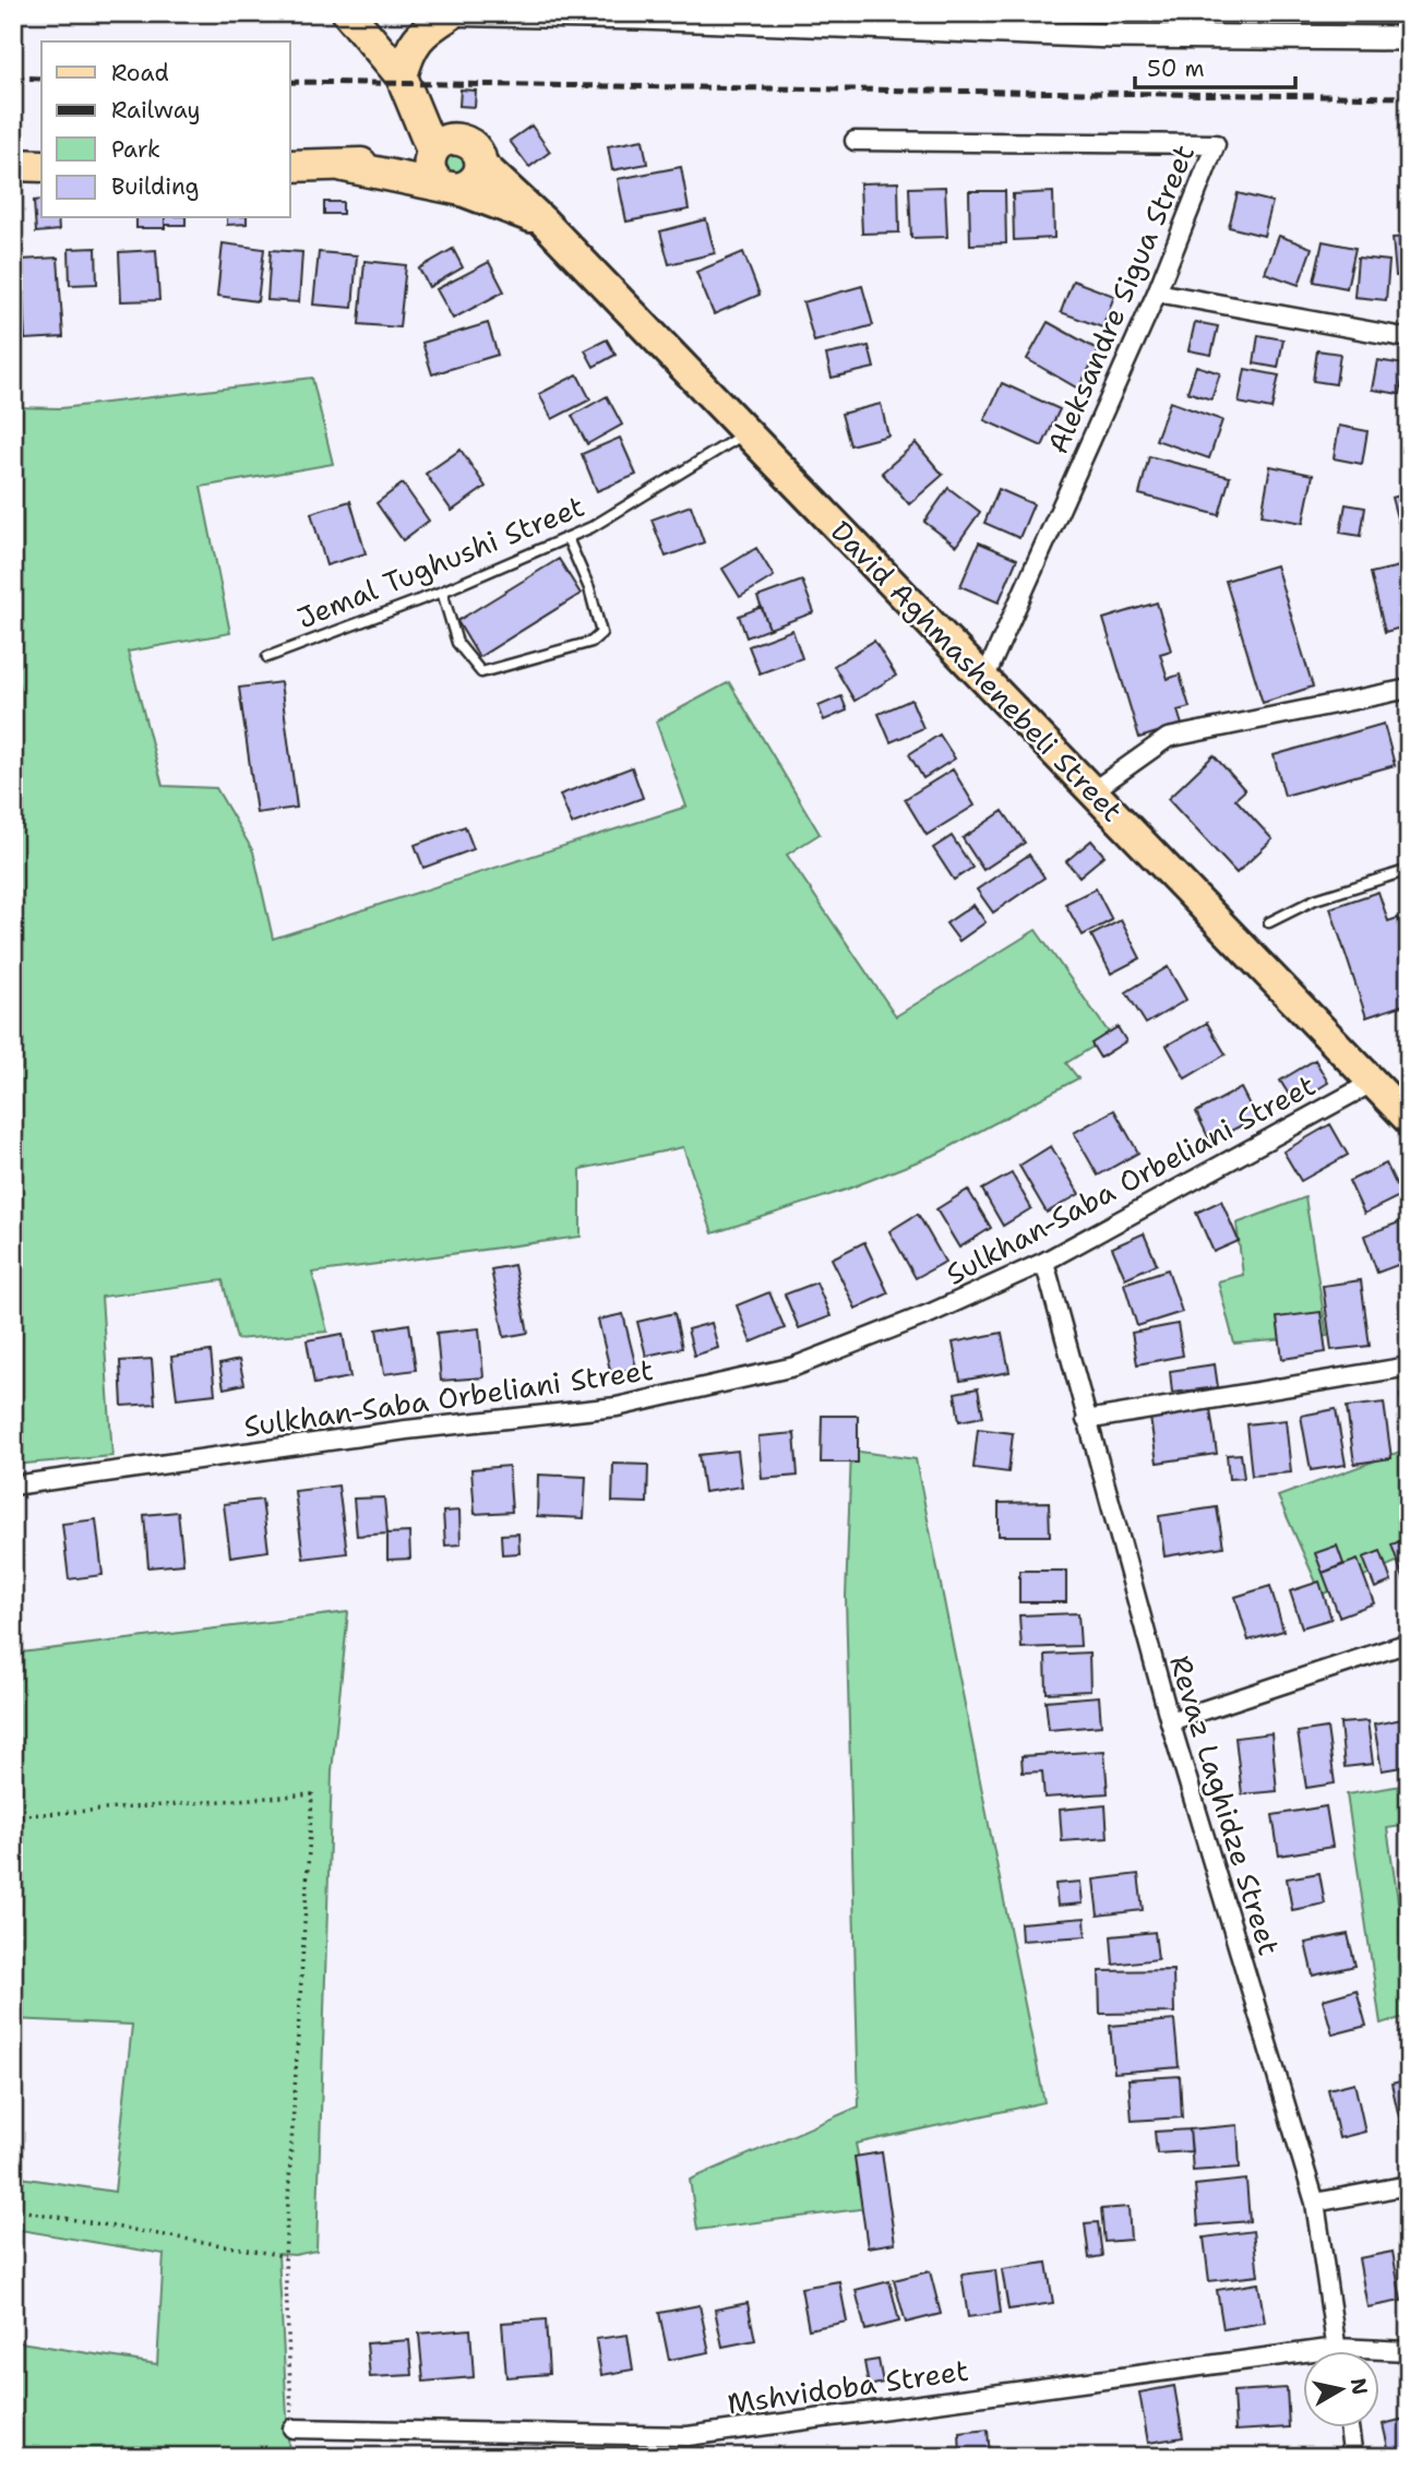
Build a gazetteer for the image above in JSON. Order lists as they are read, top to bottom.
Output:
{
  "streets": {
    "main road": ["David Aghmashenebeli Street"],
    "street": [
      "Aleksandre Sigua Street",
      "Sulkhan-Saba Orbeliani Street",
      "Revaz Laghidze Street",
      "Mshvidoba Street"
    ],
    "lane": ["Jemal Tughushi Street"]
  },
  "crossings": [
    ["Aleksandre Sigua Street", "David Aghmashenebeli Street"],
    ["Jemal Tughushi Street", "David Aghmashenebeli Street"],
    ["David Aghmashenebeli Street", "Sulkhan-Saba Orbeliani Street"],
    ["Sulkhan-Saba Orbeliani Street", "Revaz Laghidze Street"],
    ["Revaz Laghidze Street", "Mshvidoba Street"]
  ],
  "legend": [
    "Road",
    "Railway",
    "Park",
    "Building"
  ],
  "scale_bar": "50 m",
  "north": "right"
}
